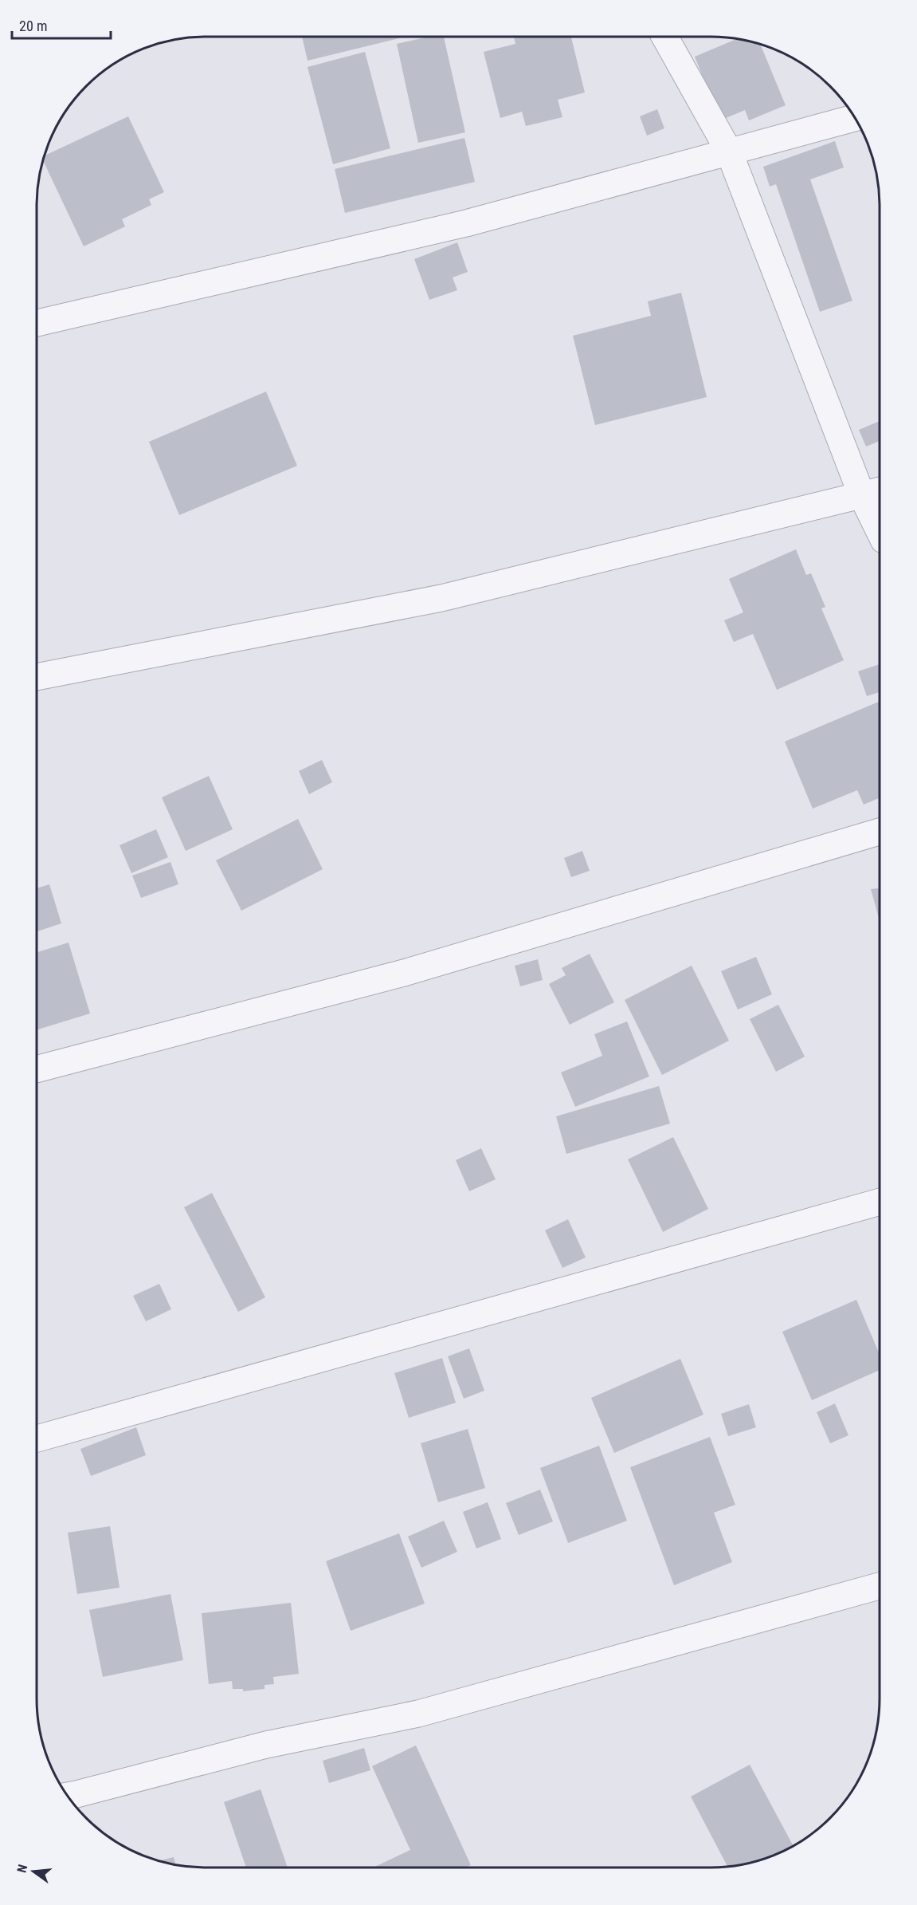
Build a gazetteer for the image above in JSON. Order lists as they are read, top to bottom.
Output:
{
  "scale_bar": "20 m",
  "north": "left"
}
